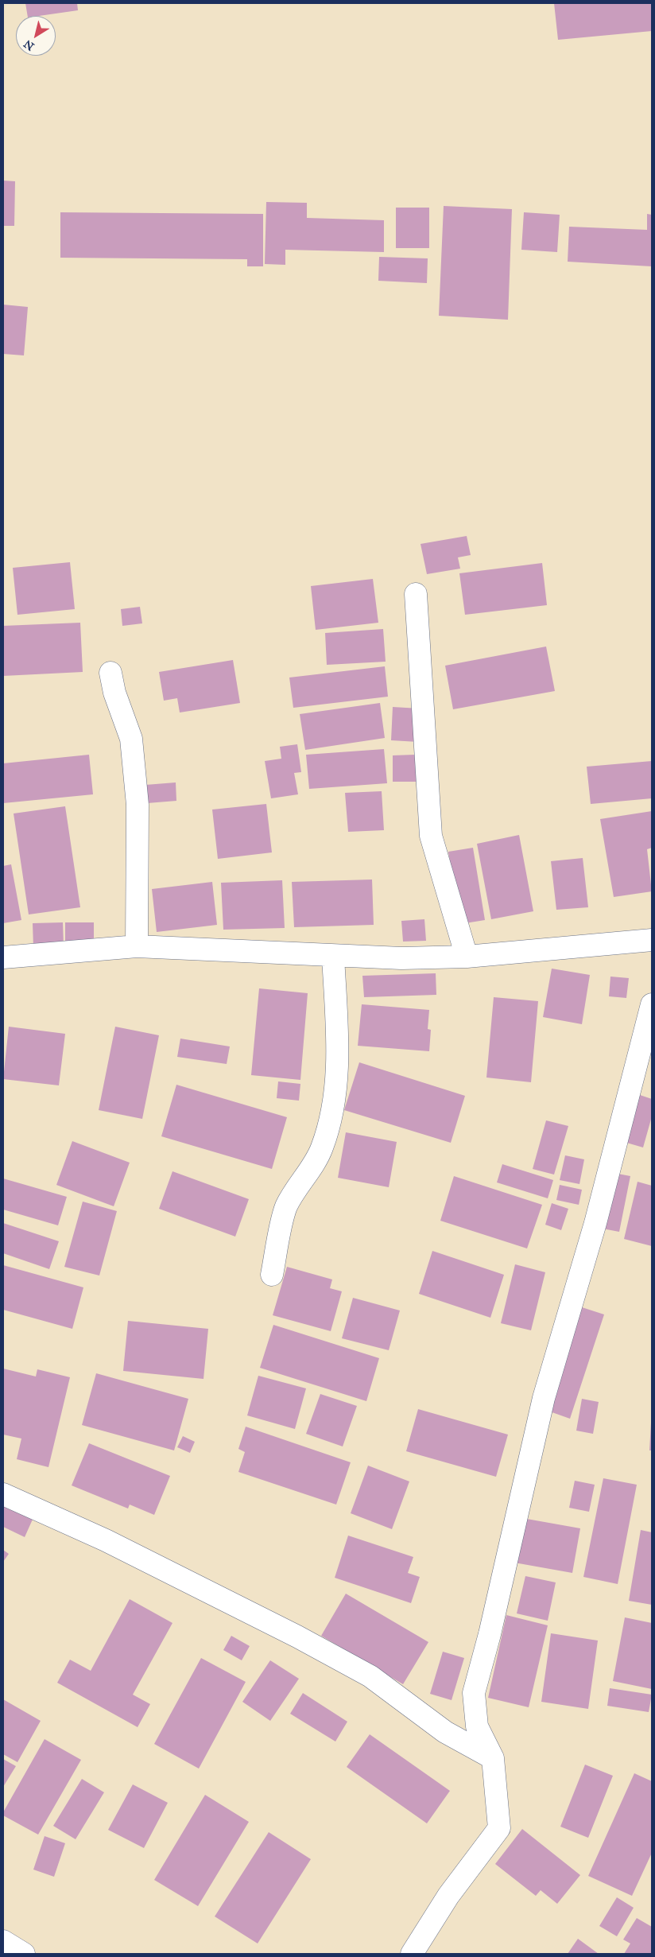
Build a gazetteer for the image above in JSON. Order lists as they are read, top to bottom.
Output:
{
  "north": "bottom left"
}
